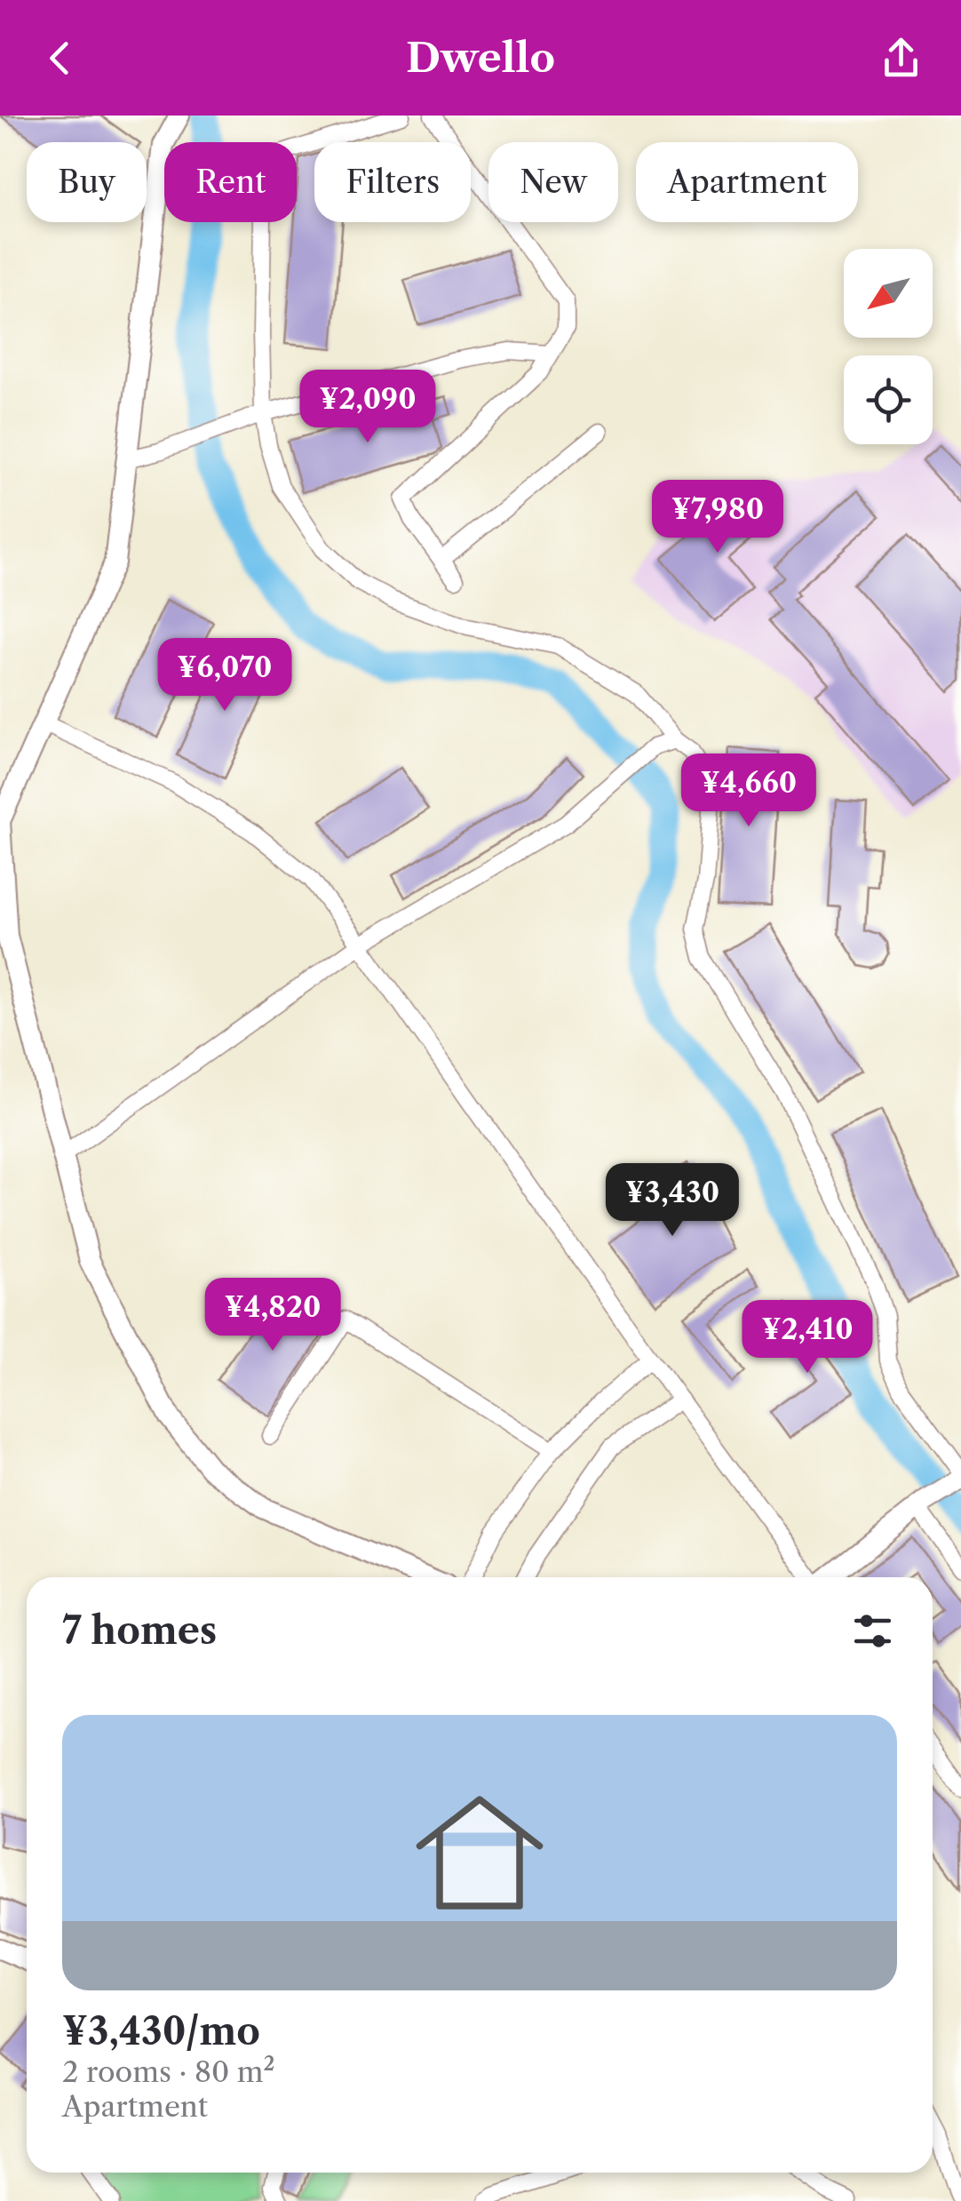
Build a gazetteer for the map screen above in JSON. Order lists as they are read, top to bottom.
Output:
{
  "north": "bottom left",
  "page": {
    "header": "Dwello",
    "chip": [
      "Buy",
      "Rent",
      "Filters",
      "New",
      "Apartment"
    ],
    "price": [
      "¥2,090",
      "¥7,980",
      "¥6,070",
      "¥4,660",
      "¥3,430",
      "¥4,820",
      "¥2,410"
    ],
    "heading": "7 homes",
    "list": [
      {
        "name": "¥3,430/mo",
        "note": "2 rooms · 80 m² · Apartment"
      }
    ]
  }
}
